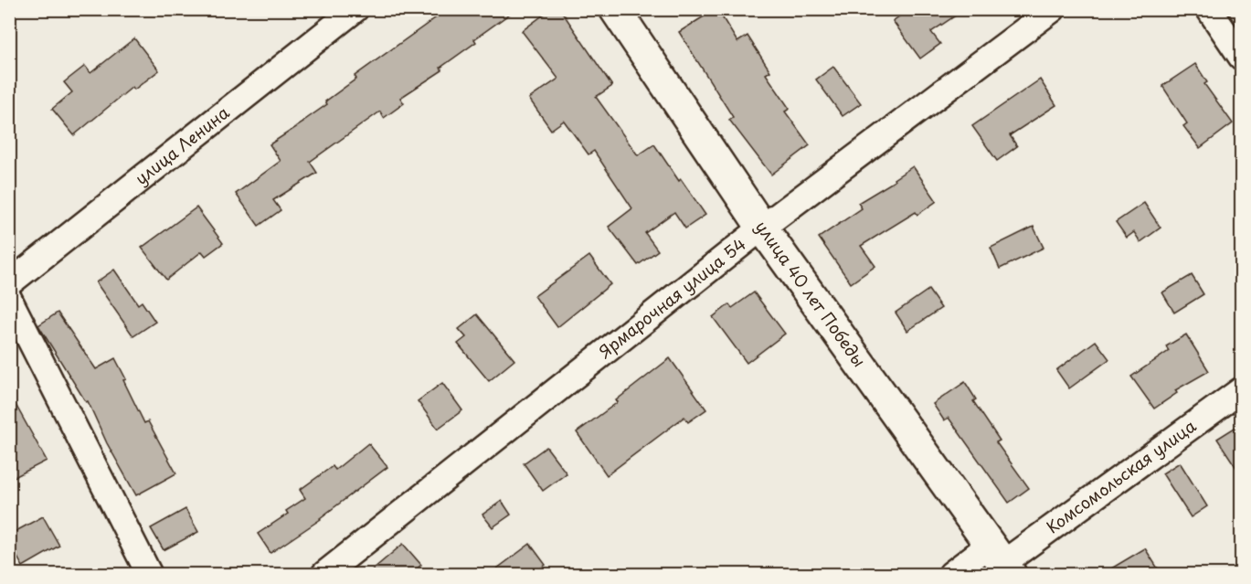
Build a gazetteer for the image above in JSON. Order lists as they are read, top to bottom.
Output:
{
  "streets": {
    "main road": ["улица 40 лет Победы"],
    "street": ["улица Ленина", "Ярмарочная улица 54", "Комсомольская улица"]
  },
  "crossings": [
    ["улица 40 лет Победы", "Ярмарочная улица 54"],
    ["улица 40 лет Победы", "Комсомольская улица"]
  ]
}
